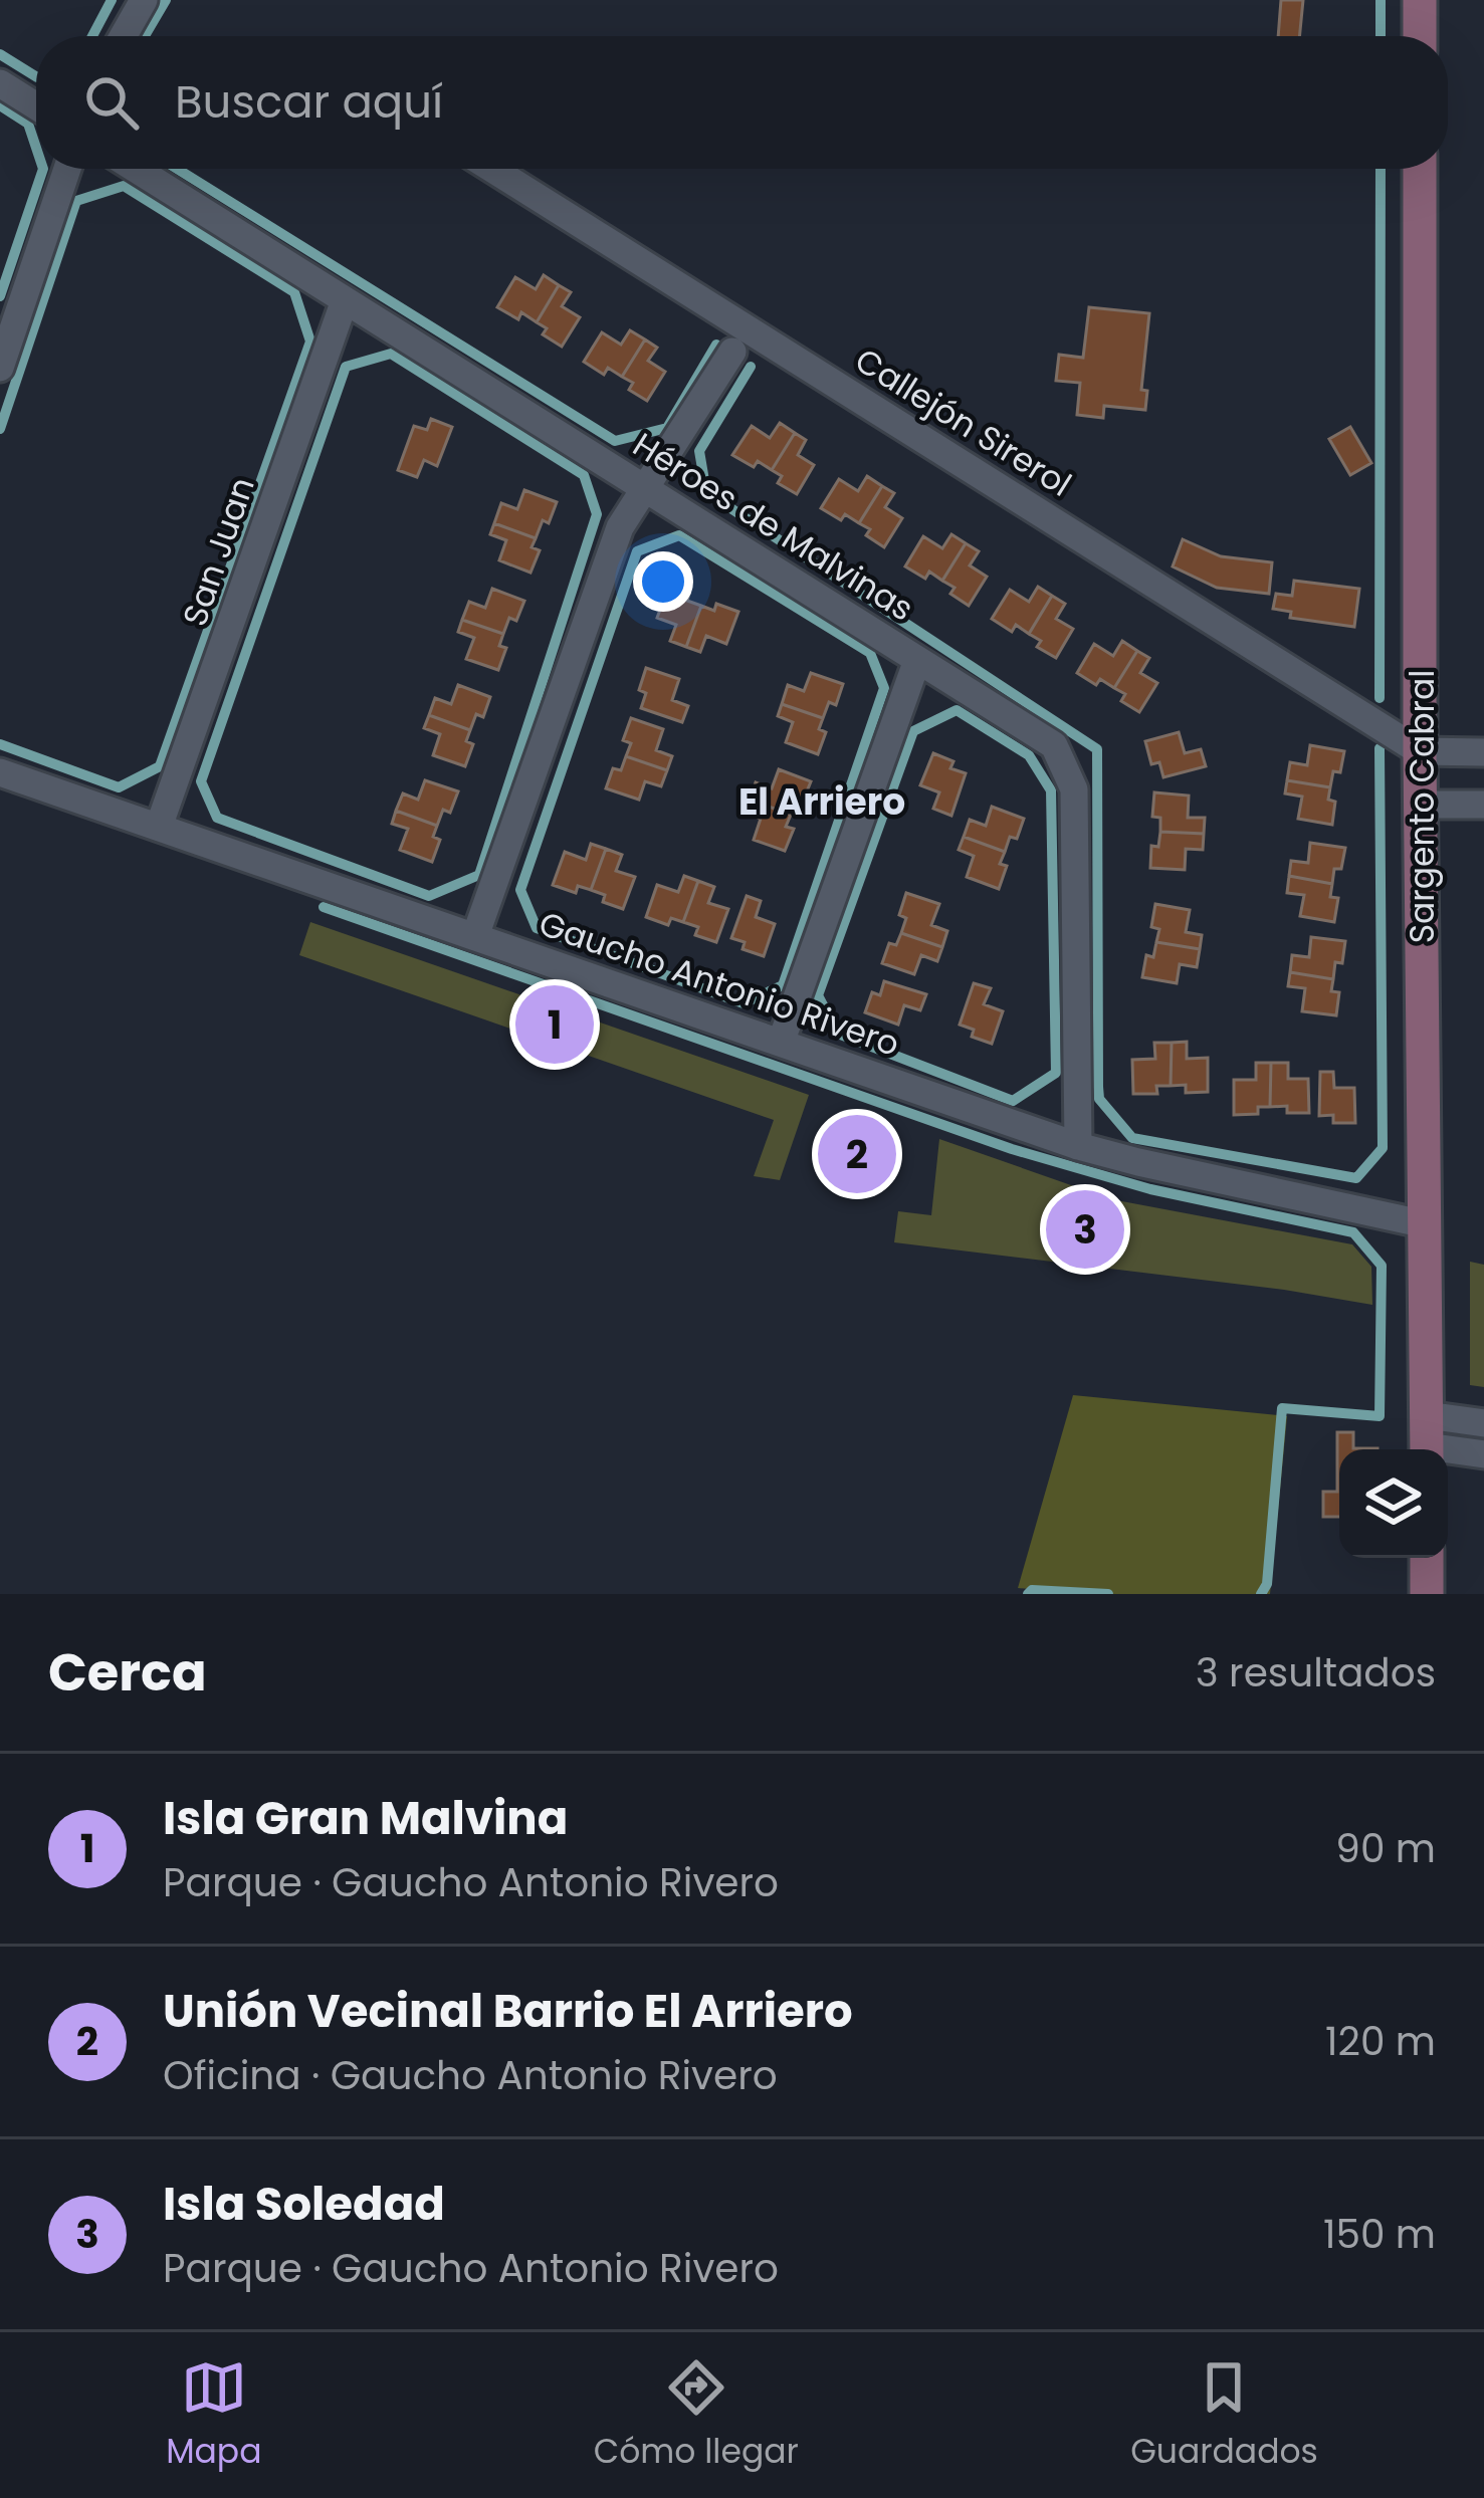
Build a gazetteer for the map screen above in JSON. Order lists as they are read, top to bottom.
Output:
{
  "streets": {
    "main road": ["Sargento Cabral"],
    "street": [
      "Callejón Sirerol",
      "Héroes de Malvinas",
      "San Juan",
      "Gaucho Antonio Rivero"
    ]
  },
  "crossings": [
    ["Callejón Sirerol", "Sargento Cabral"],
    ["Héroes de Malvinas", "San Juan"],
    ["Héroes de Malvinas", "Gaucho Antonio Rivero"],
    ["San Juan", "Gaucho Antonio Rivero"],
    ["Sargento Cabral", "Gaucho Antonio Rivero"]
  ],
  "districts": ["El Arriero"],
  "page": {
    "search": "Buscar aquí",
    "pins": ["1", "2", "3"],
    "heading": ["Cerca", "3 resultados"],
    "list": [
      {
        "mark": "1",
        "name": "Isla Gran Malvina",
        "note": "Parque · Gaucho Antonio Rivero",
        "value": "90 m"
      },
      {
        "mark": "2",
        "name": "Unión Vecinal Barrio El Arriero",
        "note": "Oficina · Gaucho Antonio Rivero",
        "value": "120 m"
      },
      {
        "mark": "3",
        "name": "Isla Soledad",
        "note": "Parque · Gaucho Antonio Rivero",
        "value": "150 m"
      }
    ],
    "nav": ["Mapa", "Cómo llegar", "Guardados"]
  }
}
